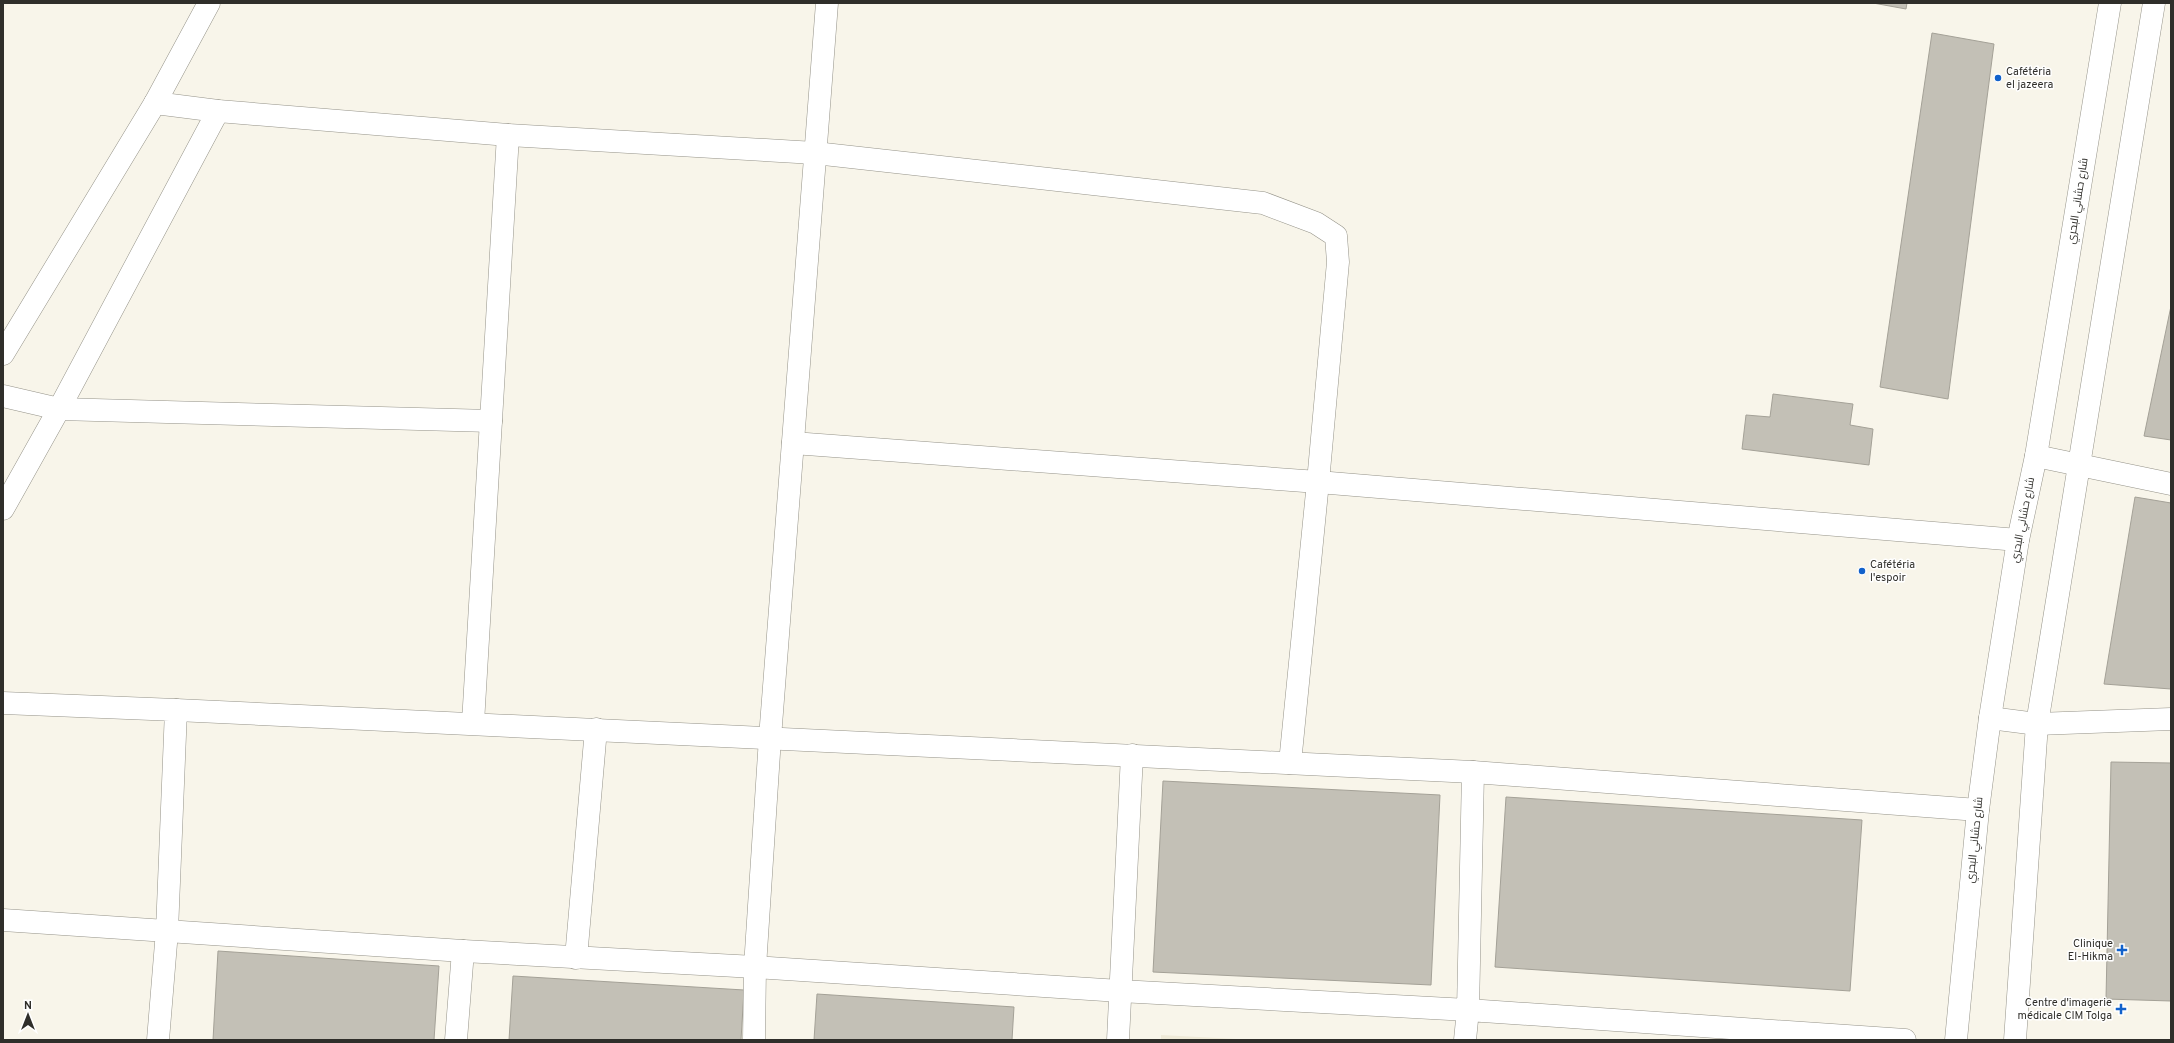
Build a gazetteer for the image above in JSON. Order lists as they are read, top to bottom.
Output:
{
  "streets": {
    "street": ["شارع حشاني البحري"]
  },
  "places": {
    "other": ["Cafétéria el jazeera", "Cafétéria l'espoir"],
    "health": ["Clinique El-Hikma", "Centre d'imagerie médicale CIM Tolga"]
  },
  "north": "top"
}
